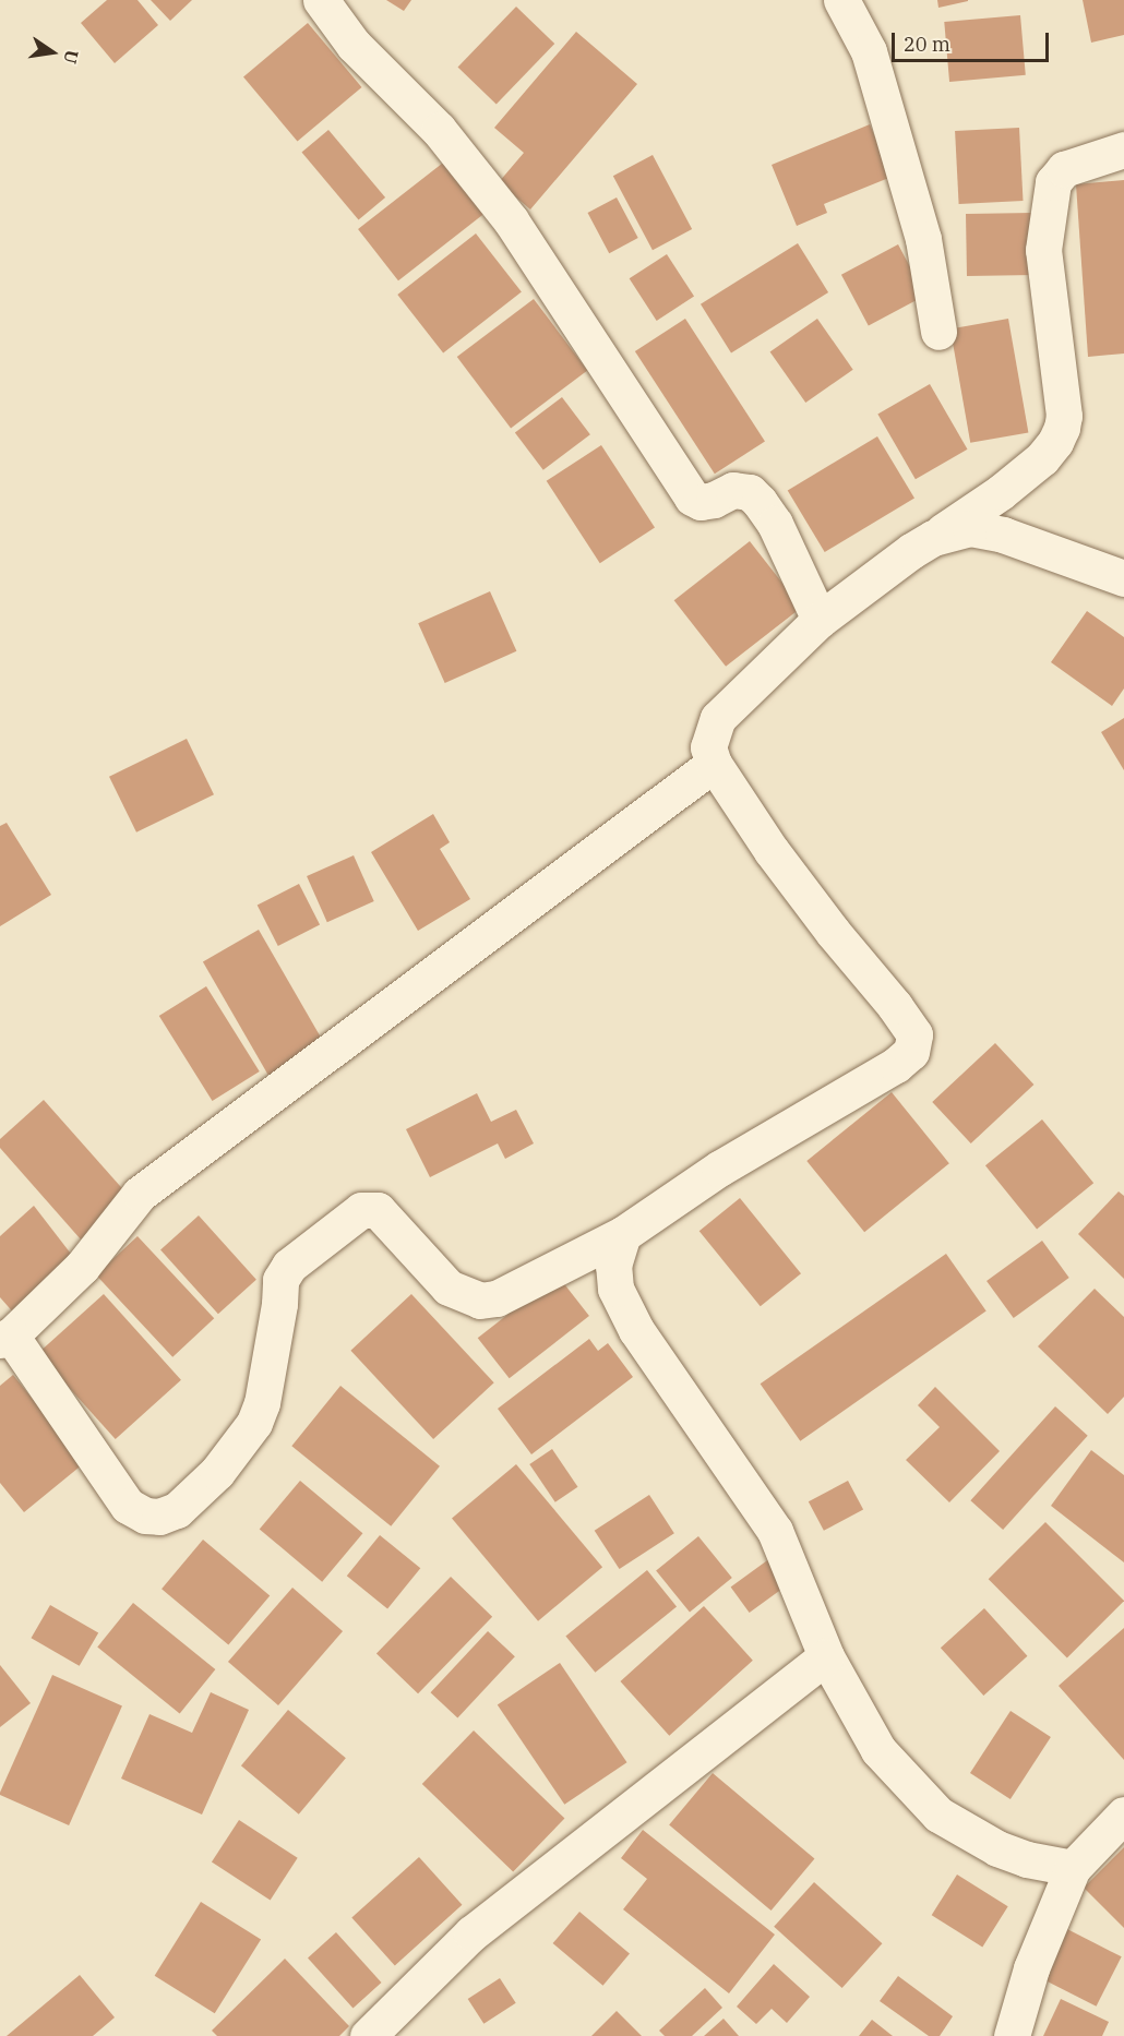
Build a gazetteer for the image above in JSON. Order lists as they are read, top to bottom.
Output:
{
  "scale_bar": "20 m",
  "north": "right"
}
